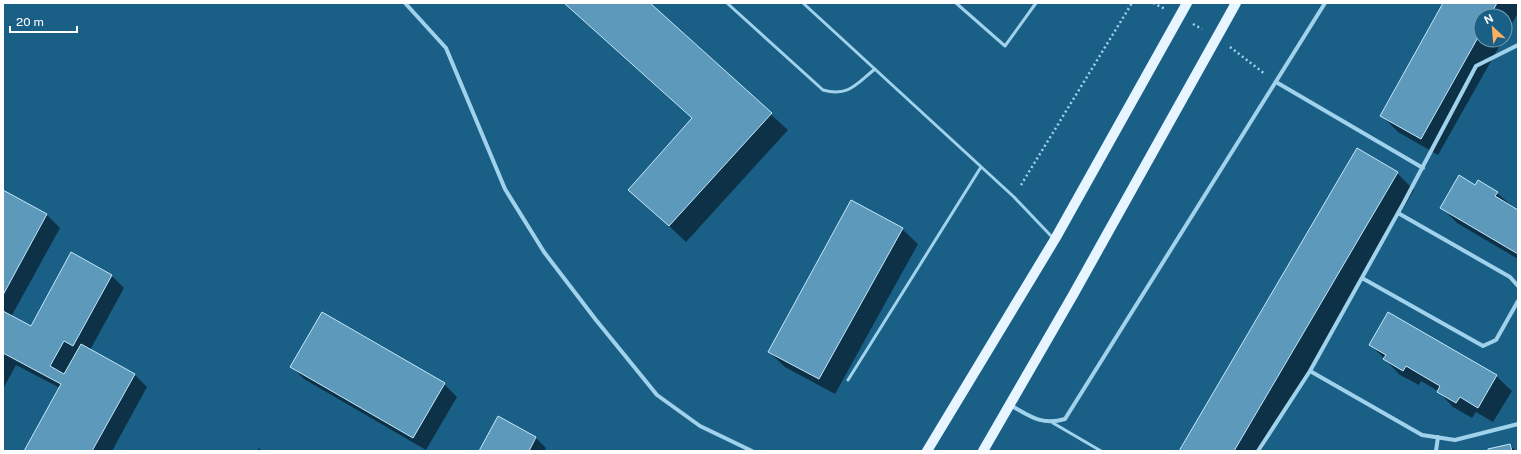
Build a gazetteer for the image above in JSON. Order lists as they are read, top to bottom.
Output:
{
  "scale_bar": "20 m",
  "north": "top left"
}
